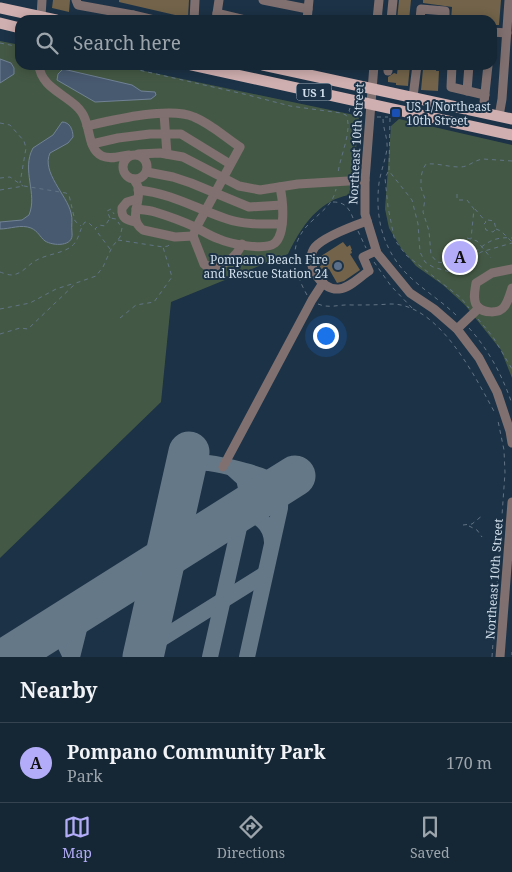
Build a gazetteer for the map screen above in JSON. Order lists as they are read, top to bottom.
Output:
{
  "streets": {
    "main road": ["US 1"],
    "street": ["Northeast 10th Street"]
  },
  "crossings": [
    ["US 1", "Northeast 10th Street"]
  ],
  "places": {
    "transit": ["US 1/Northeast 10th Street"],
    "other": ["Pompano Beach Fire and Rescue Station 24"]
  },
  "page": {
    "search": "Search here",
    "pins": "A",
    "heading": "Nearby",
    "list": [
      {
        "mark": "A",
        "name": "Pompano Community Park",
        "note": "Park",
        "value": "170 m"
      }
    ],
    "nav": ["Map", "Directions", "Saved"]
  }
}
